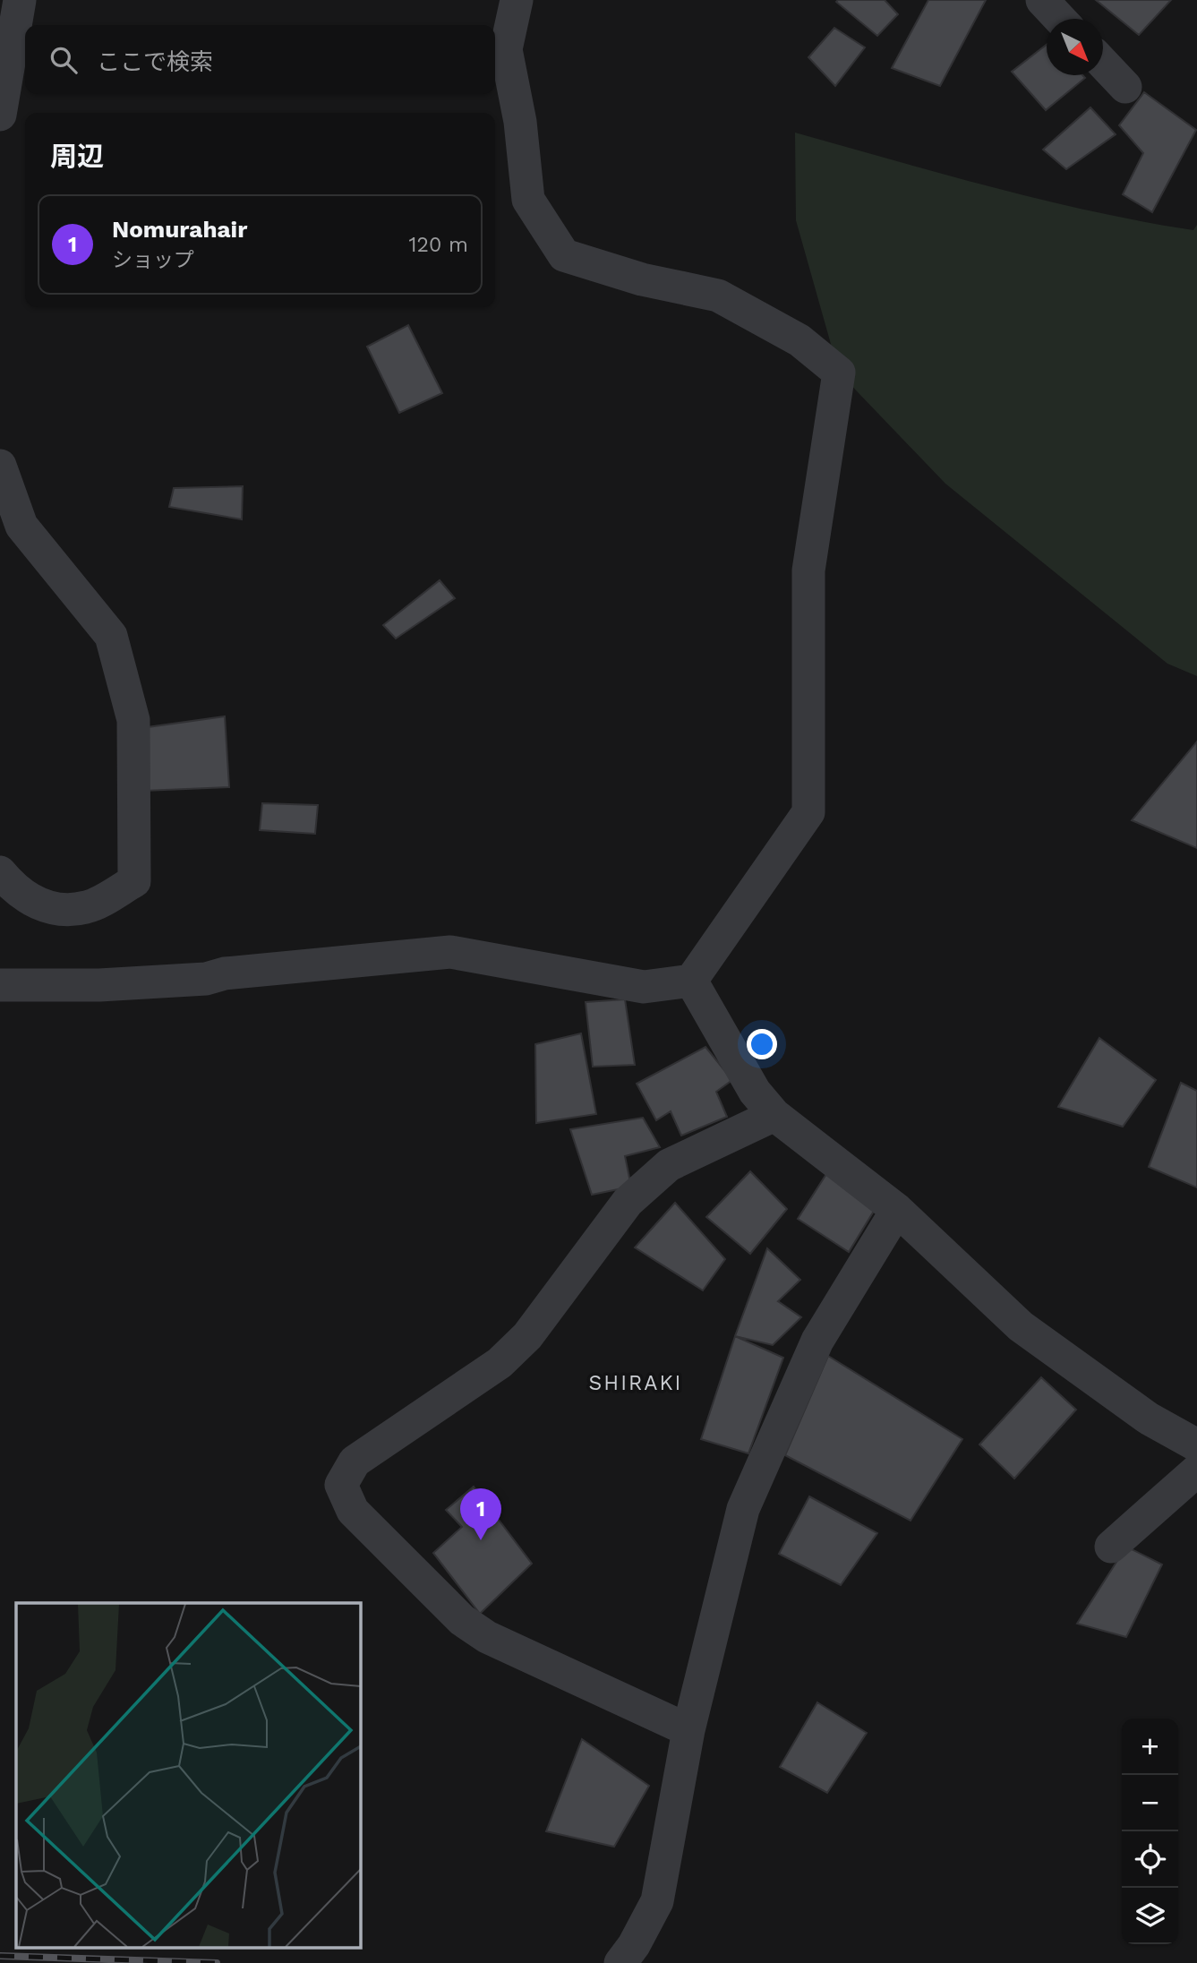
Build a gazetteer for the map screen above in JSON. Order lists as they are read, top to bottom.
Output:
{
  "districts": ["SHIRAKI"],
  "north": "bottom right",
  "page": {
    "search": "ここで検索",
    "heading": "周辺",
    "list": [
      {
        "mark": "1",
        "name": "Nomurahair",
        "note": "ショップ",
        "value": "120 m"
      }
    ],
    "pins": "1",
    "map_buttons": ["+", "−"]
  }
}
